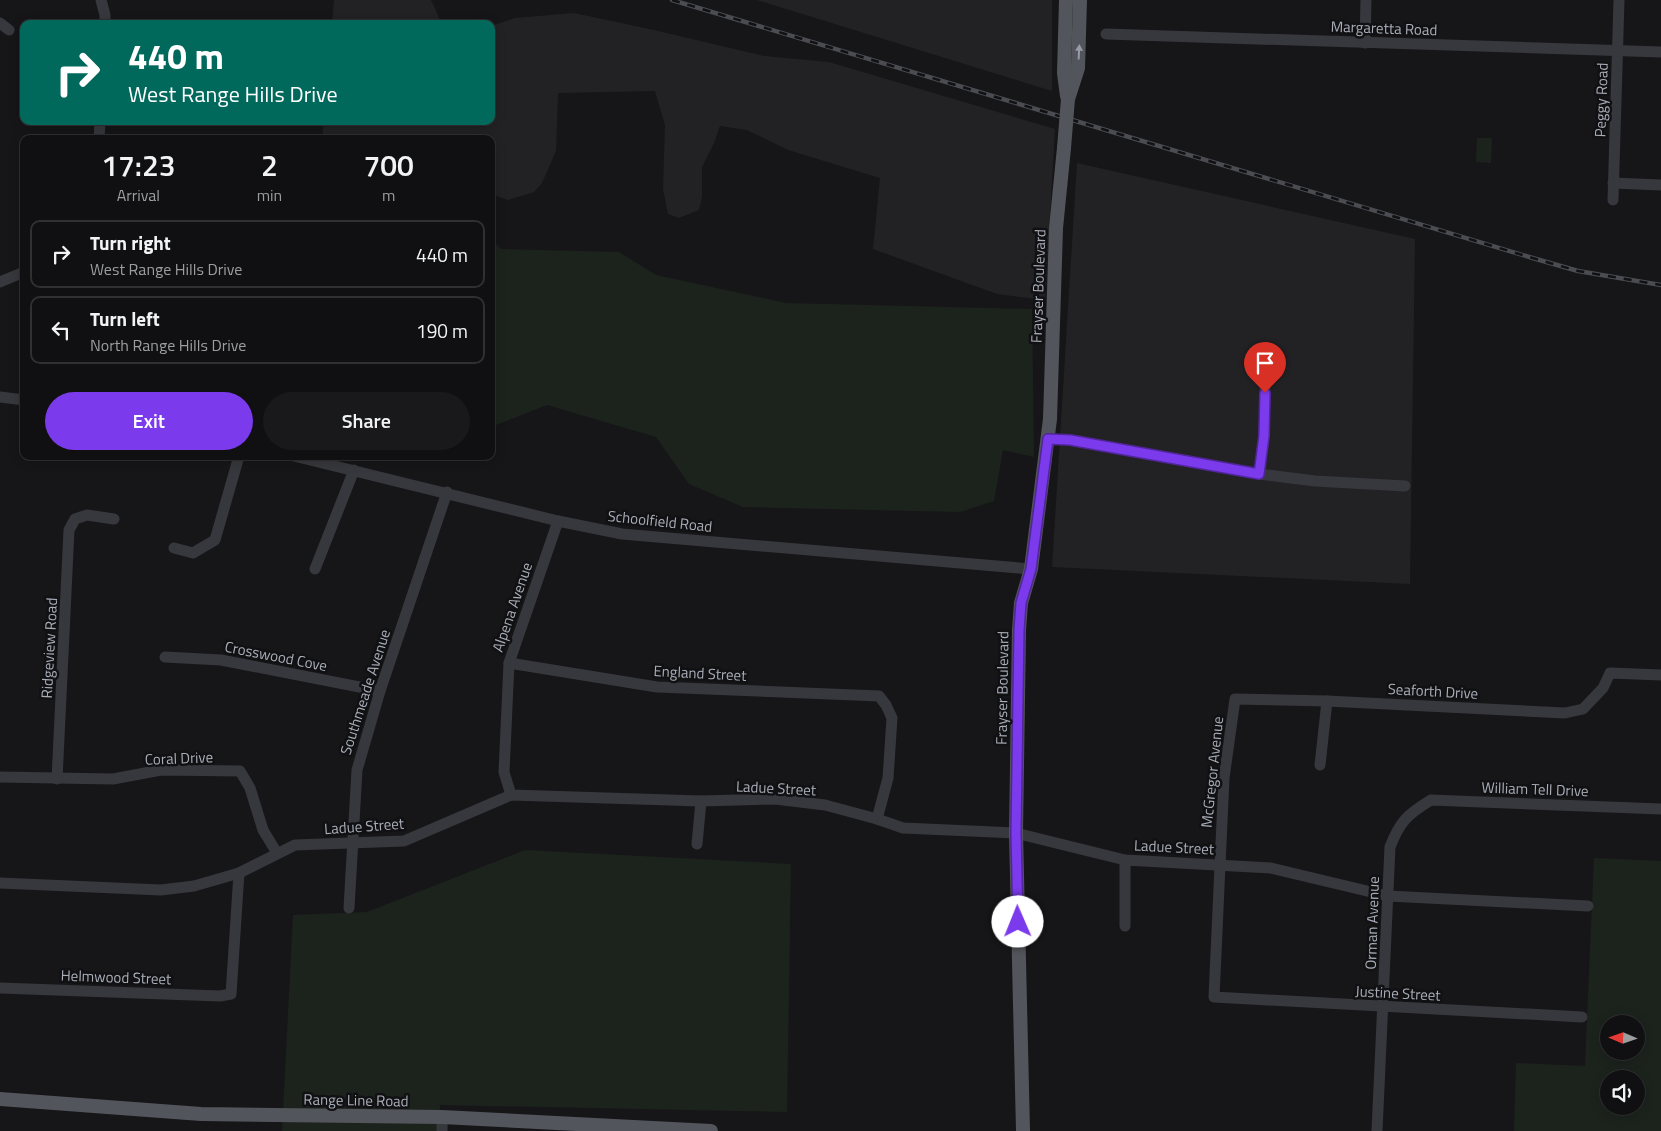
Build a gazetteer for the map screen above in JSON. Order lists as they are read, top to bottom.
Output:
{
  "streets": {
    "main road": ["Frayser Boulevard", "Range Line Road"],
    "street": [
      "Margaretta Road",
      "Peggy Road",
      "Schoolfield Road",
      "Alpena Avenue",
      "Ridgeview Road",
      "Crosswood Cove",
      "England Street",
      "Seaforth Drive",
      "Southmeade Avenue",
      "Coral Drive",
      "McGregor Avenue",
      "Ladue Street",
      "William Tell Drive",
      "Orman Avenue",
      "Helmwood Street",
      "Justine Street"
    ]
  },
  "crossings": [
    ["Margaretta Road", "Peggy Road"],
    ["Frayser Boulevard", "Schoolfield Road"],
    ["Frayser Boulevard", "Ladue Street"],
    ["Schoolfield Road", "Alpena Avenue"],
    ["Schoolfield Road", "Southmeade Avenue"],
    ["Alpena Avenue", "England Street"],
    ["Alpena Avenue", "Ladue Street"],
    ["Ridgeview Road", "Coral Drive"],
    ["Crosswood Cove", "Southmeade Avenue"],
    ["England Street", "Ladue Street"],
    ["Seaforth Drive", "McGregor Avenue"],
    ["Southmeade Avenue", "Ladue Street"],
    ["Coral Drive", "Ladue Street"],
    ["McGregor Avenue", "Ladue Street"],
    ["McGregor Avenue", "Justine Street"],
    ["Ladue Street", "Orman Avenue"],
    ["Ladue Street", "Helmwood Street"],
    ["William Tell Drive", "Orman Avenue"],
    ["Orman Avenue", "Justine Street"]
  ],
  "north": "left",
  "page": {
    "turn": ["440 m", "West Range Hills Drive"],
    "eta": [
      "17:23",
      "Arrival",
      "2",
      "min",
      "700",
      "m"
    ],
    "list": [
      {
        "name": "Turn right",
        "note": "West Range Hills Drive",
        "value": "440 m"
      },
      {
        "name": "Turn left",
        "note": "North Range Hills Drive",
        "value": "190 m"
      }
    ],
    "buttons": ["Exit", "Share"]
  }
}
